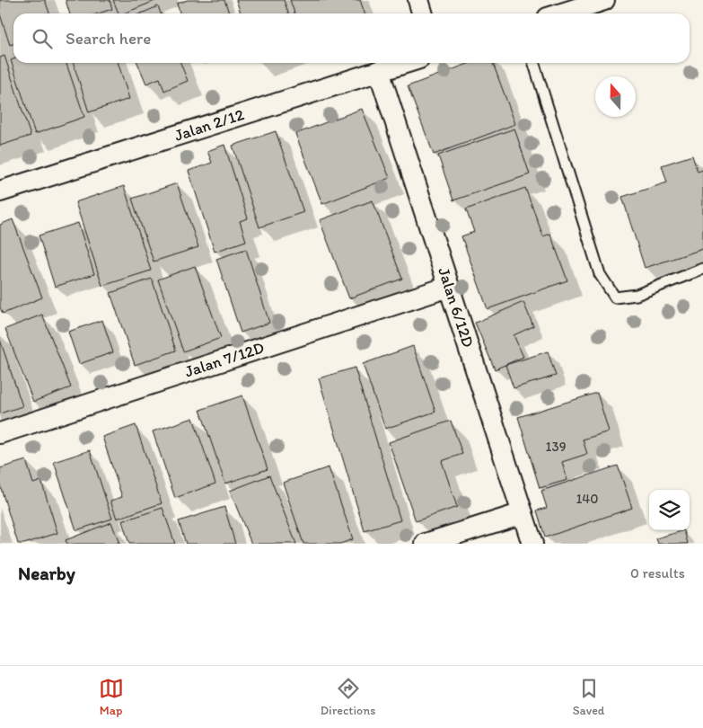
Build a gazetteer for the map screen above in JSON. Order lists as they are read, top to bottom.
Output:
{
  "streets": {
    "street": ["Jalan 2/12", "Jalan 6/12D", "Jalan 7/12D"]
  },
  "crossings": [
    ["Jalan 2/12", "Jalan 6/12D"],
    ["Jalan 6/12D", "Jalan 7/12D"]
  ],
  "house_numbers": ["139", "140"],
  "north": "top",
  "page": {
    "search": "Search here",
    "heading": ["Nearby", "0 results"],
    "nav": ["Map", "Directions", "Saved"]
  }
}
